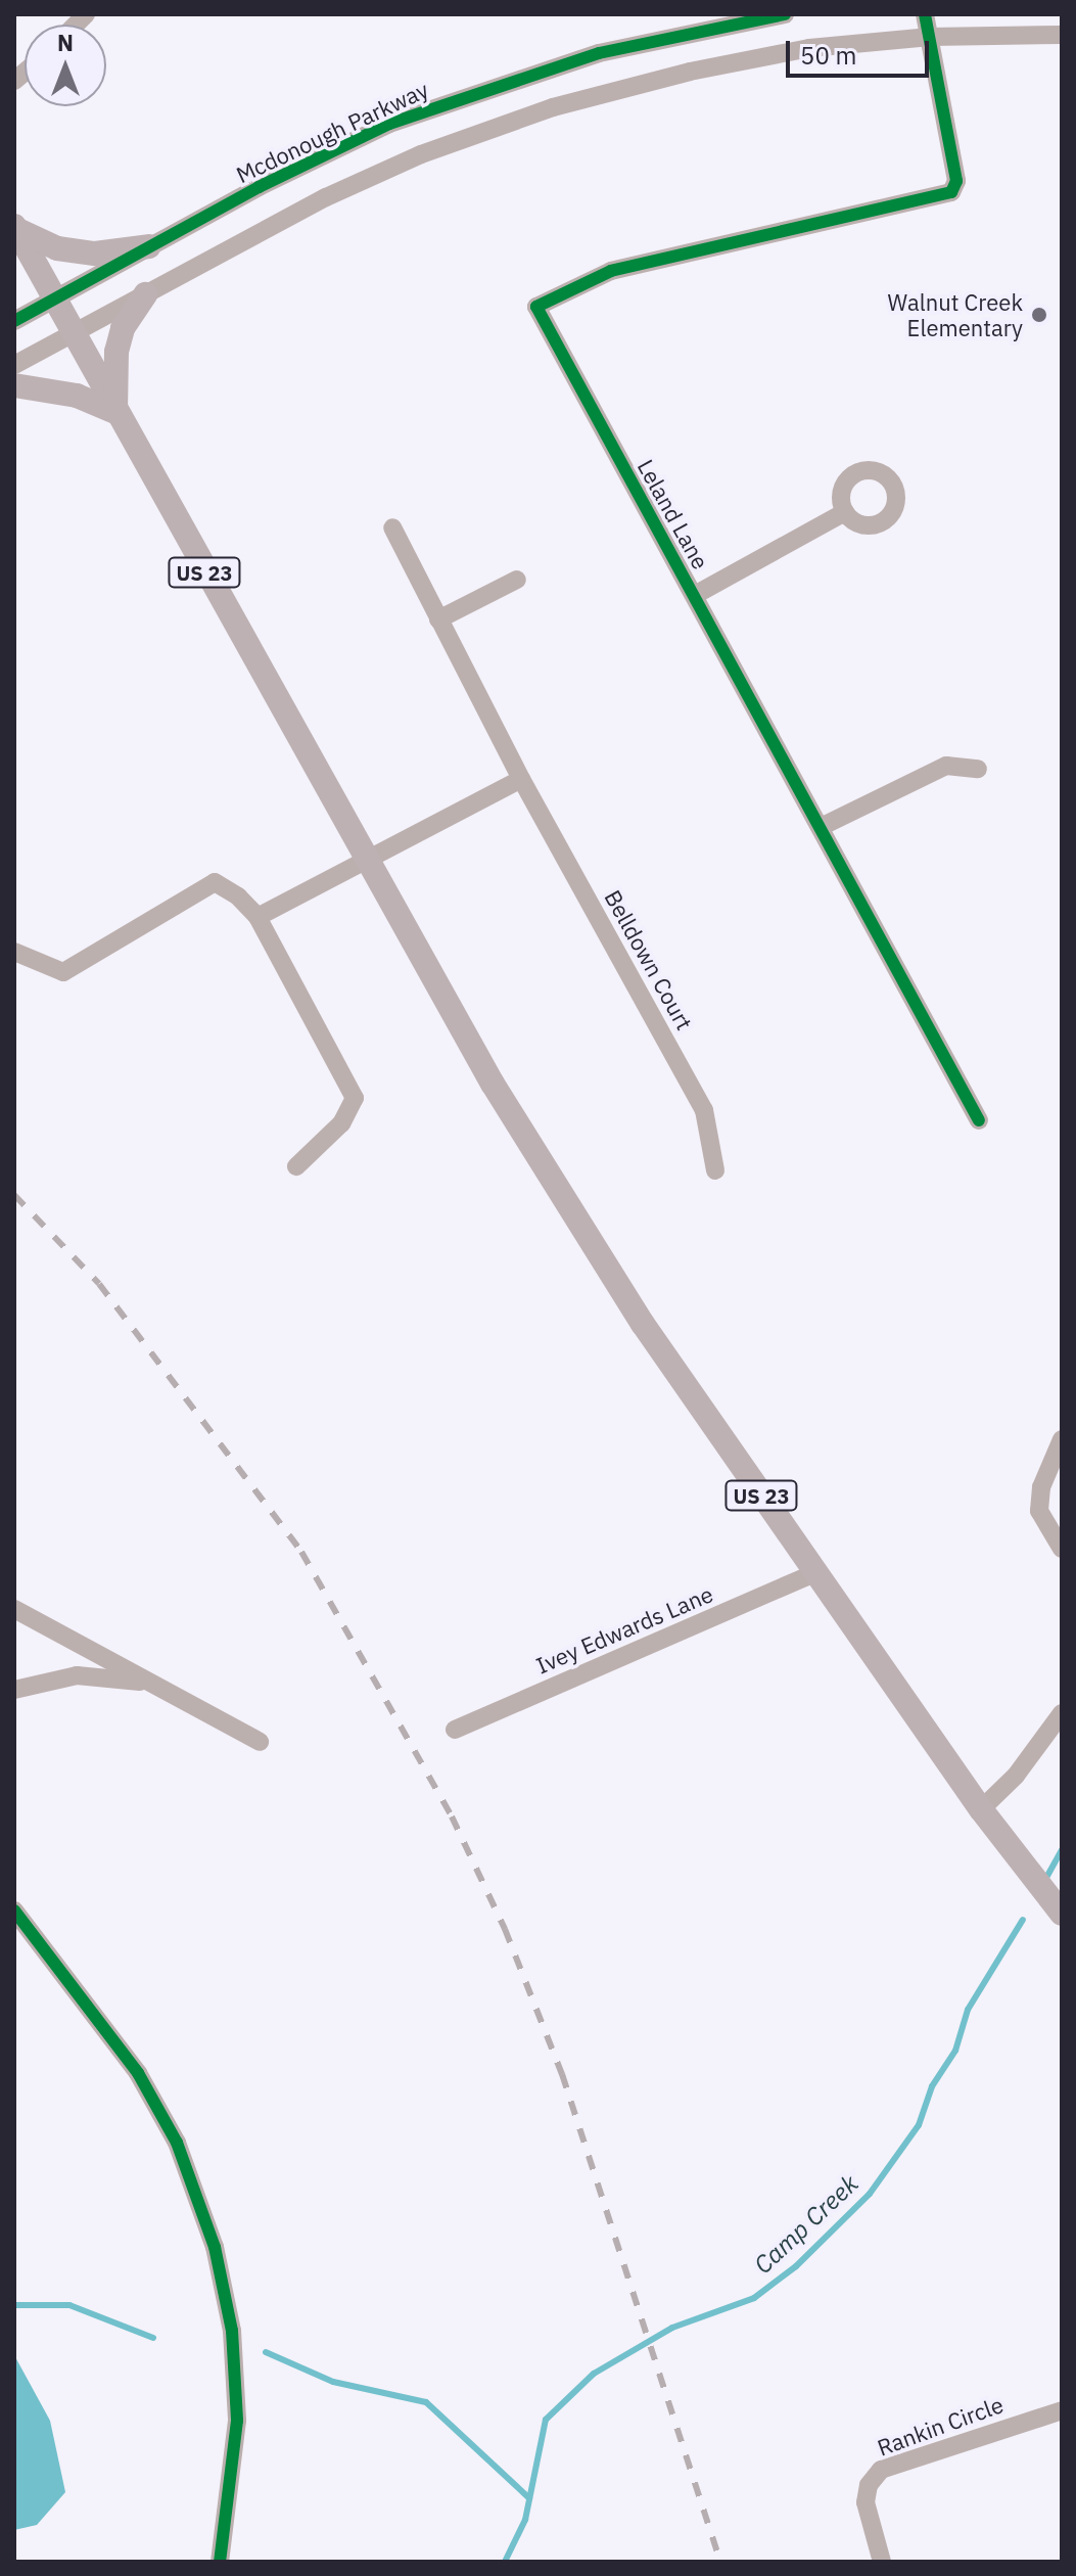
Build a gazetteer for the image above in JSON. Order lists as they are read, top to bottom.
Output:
{
  "streets": {
    "main road": ["US 23"],
    "street": [
      "Mcdonough Parkway",
      "Leland Lane",
      "Belldown Court",
      "Ivey Edwards Lane",
      "Rankin Circle"
    ]
  },
  "crossings": [
    ["Mcdonough Parkway", "US 23"],
    ["US 23", "Ivey Edwards Lane"]
  ],
  "water": ["Camp Creek"],
  "places": ["Walnut Creek Elementary"],
  "scale_bar": "50 m",
  "north": "top"
}
